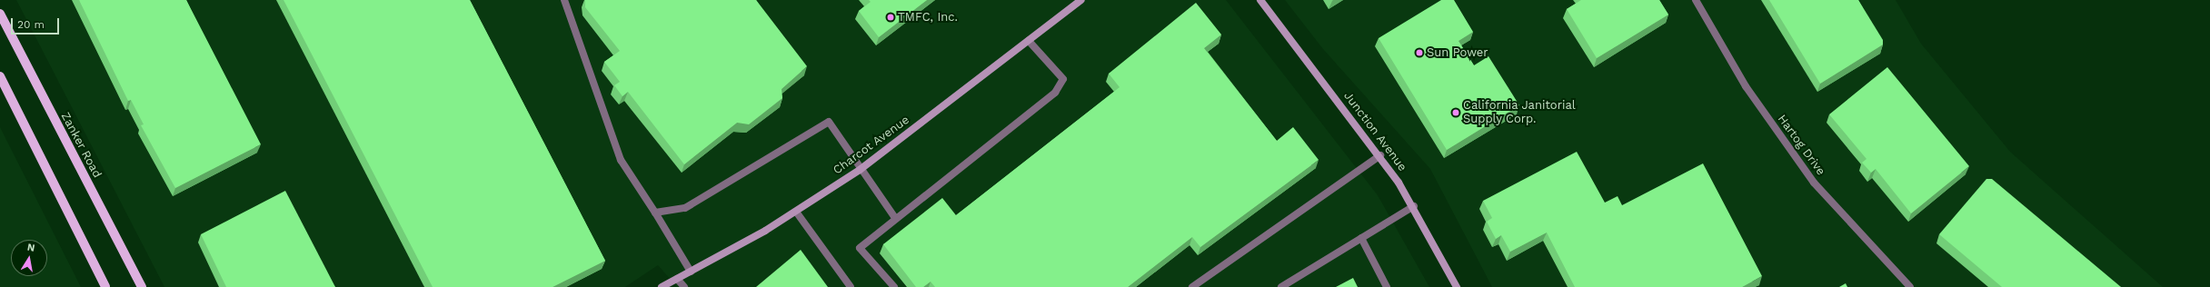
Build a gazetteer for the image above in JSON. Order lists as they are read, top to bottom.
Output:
{
  "streets": {
    "main road": ["Junction Avenue", "Zanker Road", "Charcot Avenue"],
    "street": ["Hartog Drive"]
  },
  "places": ["TMFC, Inc.", "Sun Power", "California Janitorial Supply Corp."],
  "scale_bar": "20 m",
  "north": "top"
}
